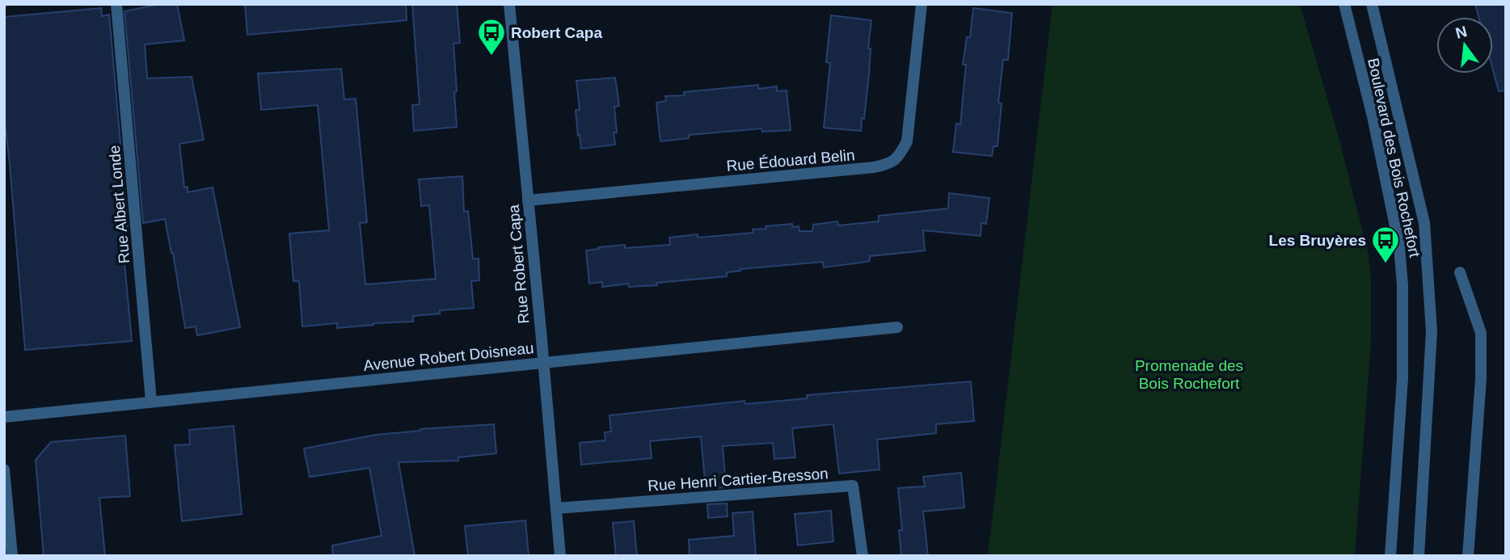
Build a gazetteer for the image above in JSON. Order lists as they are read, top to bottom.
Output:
{
  "streets": {
    "street": [
      "Boulevard des Bois Rochefort",
      "Rue Édouard Belin",
      "Rue Albert Londe",
      "Rue Robert Capa",
      "Avenue Robert Doisneau",
      "Rue Henri Cartier-Bresson"
    ]
  },
  "crossings": [
    ["Rue Édouard Belin", "Rue Robert Capa"],
    ["Rue Albert Londe", "Avenue Robert Doisneau"],
    ["Rue Robert Capa", "Avenue Robert Doisneau"],
    ["Rue Robert Capa", "Rue Henri Cartier-Bresson"]
  ],
  "parks": ["Promenade des Bois Rochefort"],
  "places": {
    "bus stop": ["Robert Capa", "Les Bruyères"]
  },
  "north": "top"
}
